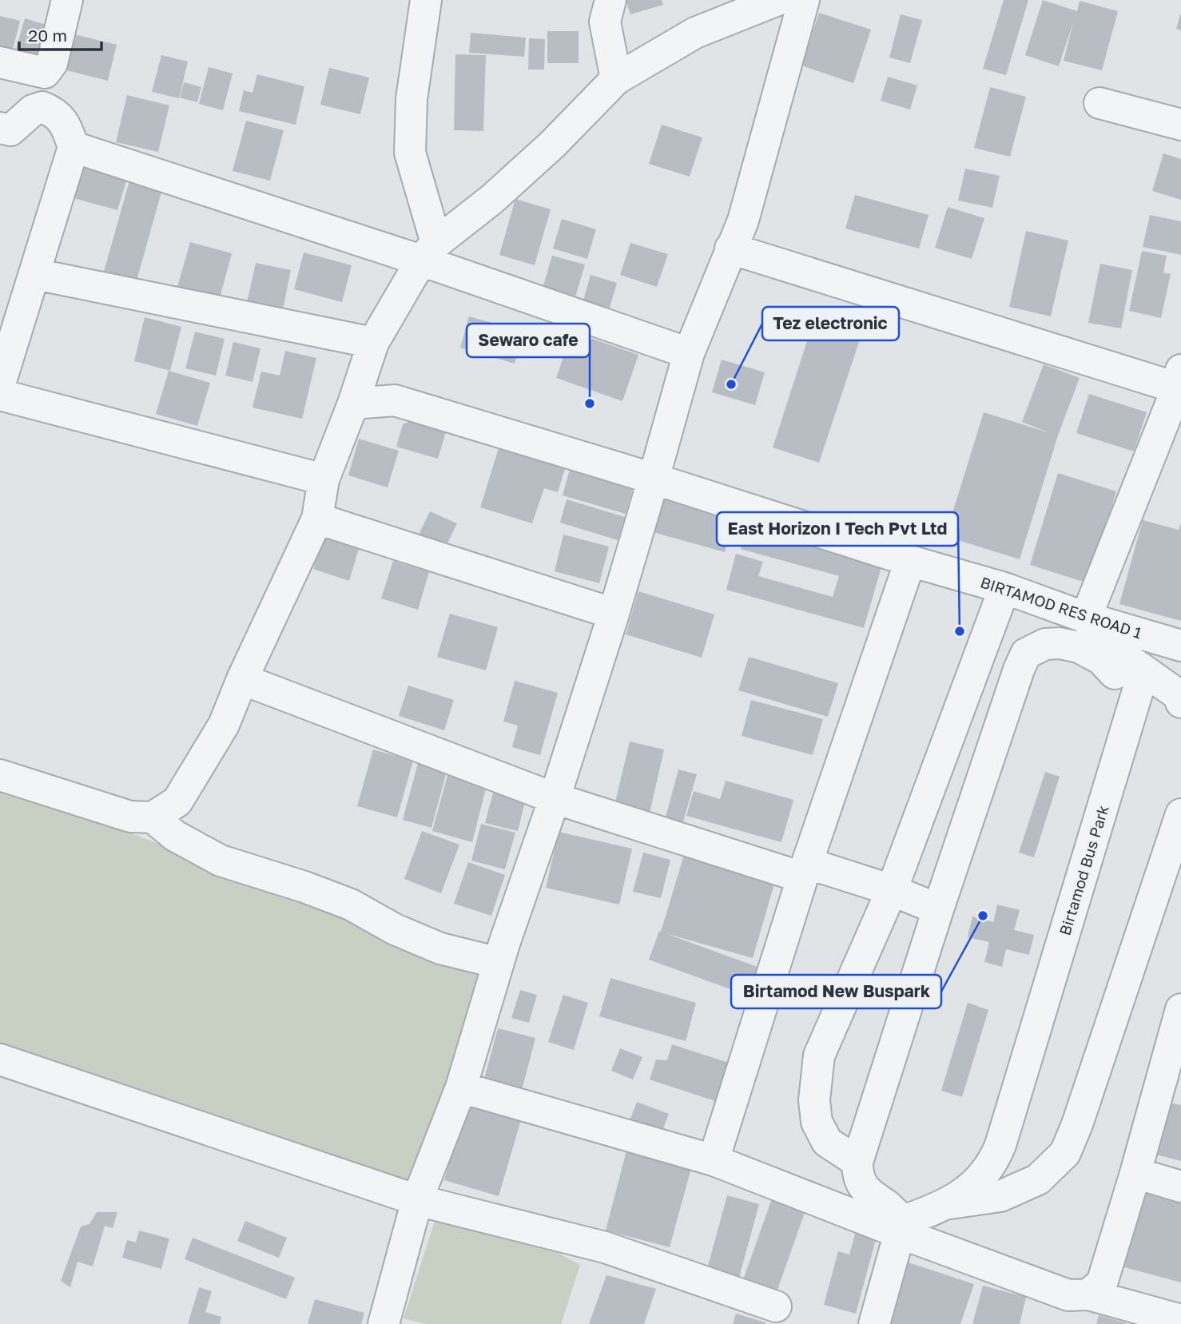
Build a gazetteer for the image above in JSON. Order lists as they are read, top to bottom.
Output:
{
  "streets": {
    "street": ["BIRTAMOD RES ROAD 1", "Birtamod Bus Park"]
  },
  "places": [
    "Tez electronic",
    "Sewaro cafe",
    "East Horizon I Tech Pvt Ltd",
    "Birtamod New Buspark"
  ],
  "scale_bar": "20 m"
}
